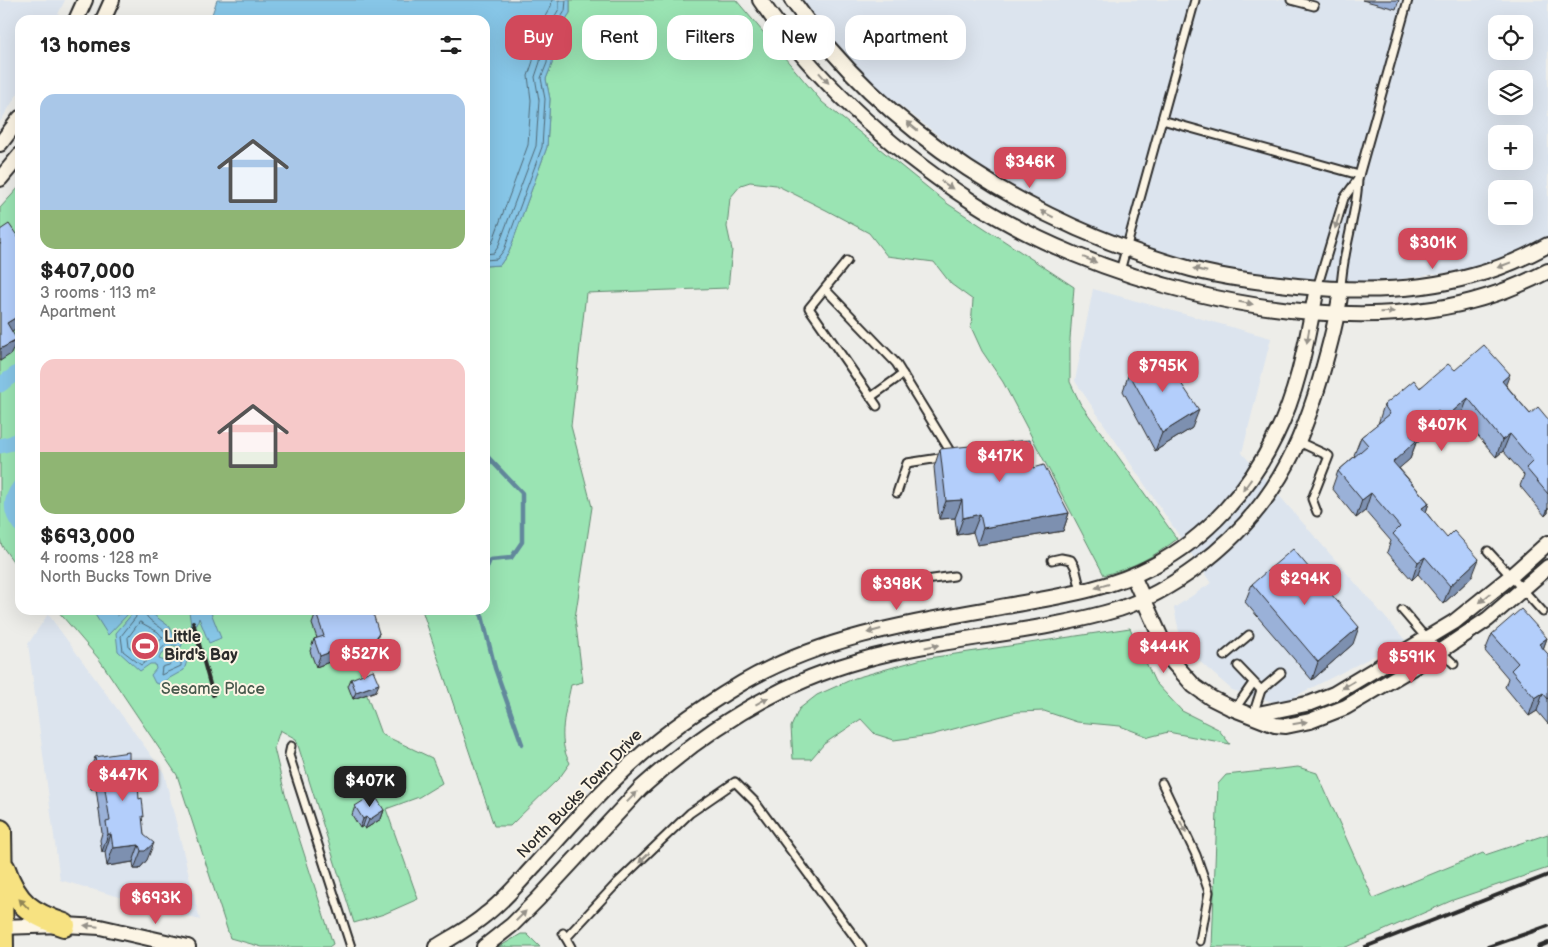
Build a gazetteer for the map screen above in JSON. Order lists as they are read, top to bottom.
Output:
{
  "streets": {
    "street": ["North Bucks Town Drive"]
  },
  "parks": ["Sesame Place"],
  "places": {
    "sports": ["Little Bird's Bay"]
  },
  "page": {
    "map_buttons": ["+", "−"],
    "chip": [
      "Buy",
      "Rent",
      "Filters",
      "New",
      "Apartment"
    ],
    "heading": "13 homes",
    "list": [
      {
        "name": "$407,000",
        "note": "3 rooms · 113 m² · Apartment"
      },
      {
        "name": "$693,000",
        "note": "4 rooms · 128 m² · North Bucks Town Drive"
      }
    ],
    "price": [
      "$346K",
      "$301K",
      "$795K",
      "$407K",
      "$417K",
      "$294K",
      "$398K",
      "$444K",
      "$527K",
      "$591K",
      "$447K",
      "$407K",
      "$693K"
    ]
  }
}
